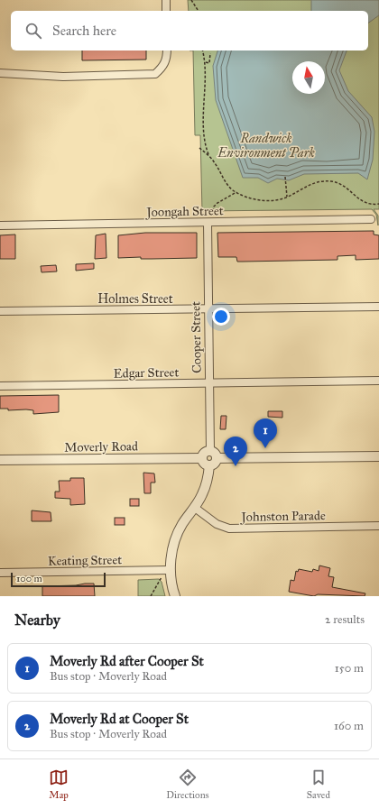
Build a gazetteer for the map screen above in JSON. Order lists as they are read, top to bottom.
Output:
{
  "streets": {
    "street": [
      "Joongah Street",
      "Holmes Street",
      "Cooper Street",
      "Edgar Street",
      "Moverly Road",
      "Johnston Parade",
      "Keating Street"
    ]
  },
  "crossings": [
    ["Joongah Street", "Cooper Street"],
    ["Holmes Street", "Cooper Street"],
    ["Cooper Street", "Edgar Street"],
    ["Cooper Street", "Moverly Road"]
  ],
  "parks": ["Randwick Environment Park"],
  "scale_bar": "100 m",
  "north": "top",
  "page": {
    "search": "Search here",
    "pins": ["1", "2"],
    "scale": "100 m",
    "heading": ["Nearby", "2 results"],
    "list": [
      {
        "mark": "1",
        "name": "Moverly Rd after Cooper St",
        "note": "Bus stop · Moverly Road",
        "value": "150 m"
      },
      {
        "mark": "2",
        "name": "Moverly Rd at Cooper St",
        "note": "Bus stop · Moverly Road",
        "value": "160 m"
      }
    ],
    "nav": ["Map", "Directions", "Saved"]
  }
}
